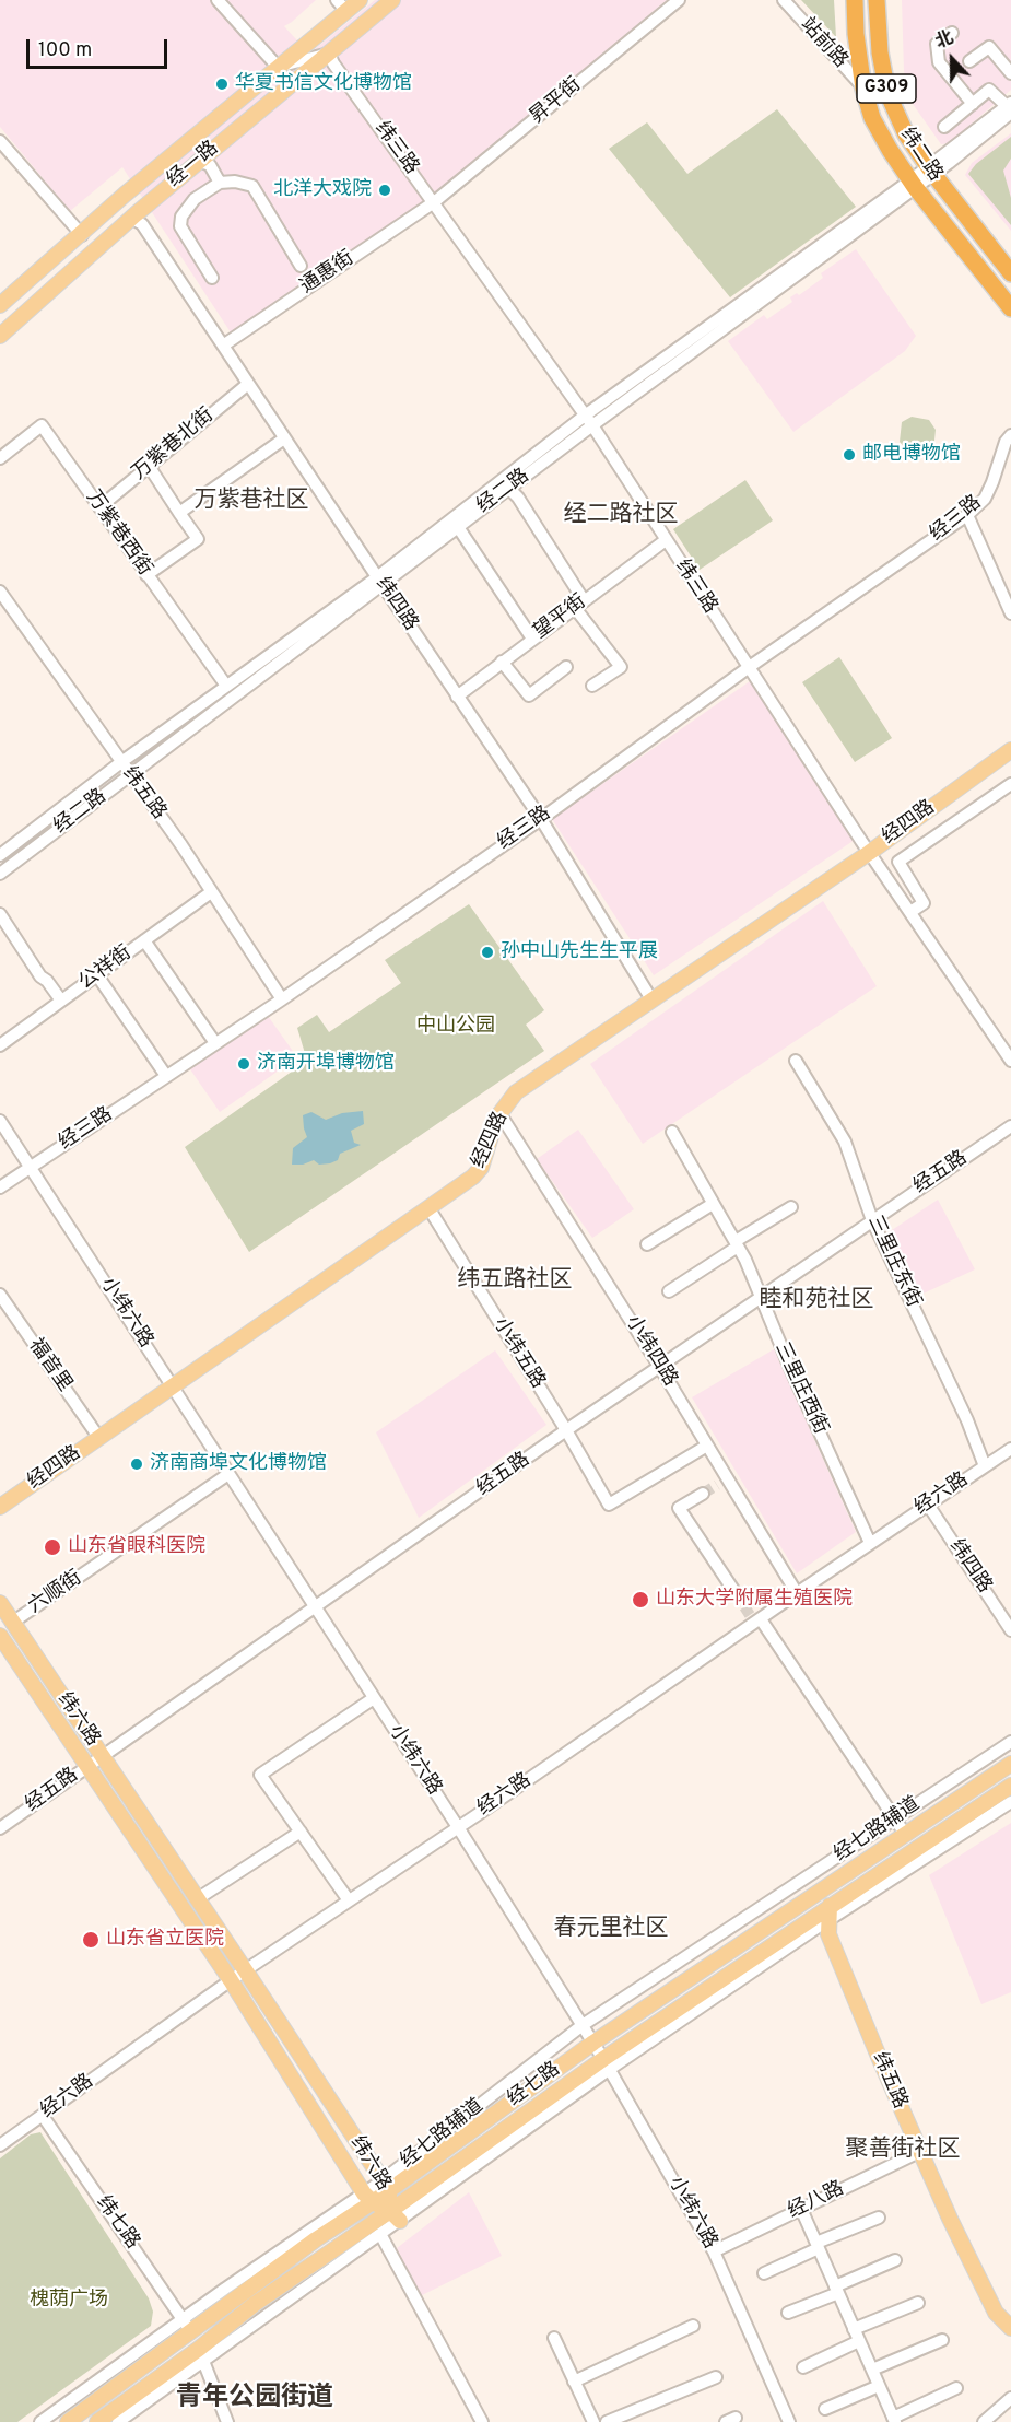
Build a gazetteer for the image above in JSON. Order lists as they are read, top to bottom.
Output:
{
  "streets": {
    "highway": ["G309", "纬二路"],
    "main road": [
      "经一路",
      "纬五路",
      "经四路",
      "纬六路",
      "经七路"
    ],
    "street": [
      "站前路",
      "昇平街",
      "纬三路",
      "通惠街",
      "万紫巷北街",
      "经二路",
      "经三路",
      "万紫巷西街",
      "纬四路",
      "望平街",
      "公祥街",
      "经五路",
      "三里庄东街",
      "小纬六路",
      "小纬四路",
      "小纬五路",
      "福音里",
      "三里庄西街",
      "经六路",
      "六顺街",
      "经七路辅道",
      "经八路",
      "纬七路"
    ]
  },
  "crossings": [
    ["站前路", "纬二路"],
    ["昇平街", "纬三路"],
    ["昇平街", "通惠街"],
    ["纬三路", "经一路"],
    ["纬三路", "通惠街"],
    ["纬三路", "经二路"],
    ["纬三路", "经三路"],
    ["纬三路", "望平街"],
    ["纬三路", "经四路"],
    ["纬二路", "经二路"],
    ["经一路", "纬四路"],
    ["通惠街", "纬四路"],
    ["万紫巷北街", "万紫巷西街"],
    ["万紫巷北街", "纬四路"],
    ["经二路", "万紫巷西街"],
    ["经二路", "纬四路"],
    ["经二路", "纬五路"],
    ["经三路", "纬四路"],
    ["经三路", "纬五路"],
    ["经三路", "小纬六路"],
    ["纬四路", "望平街"],
    ["纬四路", "经四路"],
    ["纬四路", "经六路"],
    ["纬五路", "公祥街"],
    ["纬五路", "经七路"],
    ["纬五路", "经八路"],
    ["经四路", "小纬六路"],
    ["经四路", "小纬四路"],
    ["经四路", "小纬五路"],
    ["经四路", "福音里"],
    ["经五路", "三里庄东街"],
    ["经五路", "小纬六路"],
    ["经五路", "小纬四路"],
    ["经五路", "小纬五路"],
    ["经五路", "三里庄西街"],
    ["经五路", "纬六路"],
    ["三里庄东街", "经六路"],
    ["小纬六路", "经六路"],
    ["小纬六路", "六顺街"],
    ["小纬六路", "经七路辅道"],
    ["小纬六路", "经七路"],
    ["小纬六路", "经八路"],
    ["小纬四路", "小纬五路"],
    ["小纬四路", "经六路"],
    ["三里庄西街", "经六路"],
    ["经六路", "纬六路"],
    ["经六路", "纬七路"],
    ["六顺街", "纬六路"],
    ["纬六路", "经七路辅道"],
    ["纬六路", "经七路"],
    ["经七路辅道", "经七路"],
    ["经七路", "纬七路"]
  ],
  "districts": [
    "万紫巷社区",
    "经二路社区",
    "纬五路社区",
    "睦和苑社区",
    "春元里社区",
    "聚善街社区",
    "青年公园街道"
  ],
  "parks": ["中山公园", "槐荫广场"],
  "places": [
    "华夏书信文化博物馆",
    "北洋大戏院",
    "邮电博物馆",
    "孙中山先生生平展",
    "济南开埠博物馆",
    "济南商埠文化博物馆",
    "山东省眼科医院",
    "山东大学附属生殖医院",
    "山东省立医院"
  ],
  "scale_bar": "100 m",
  "north": "top"
}
